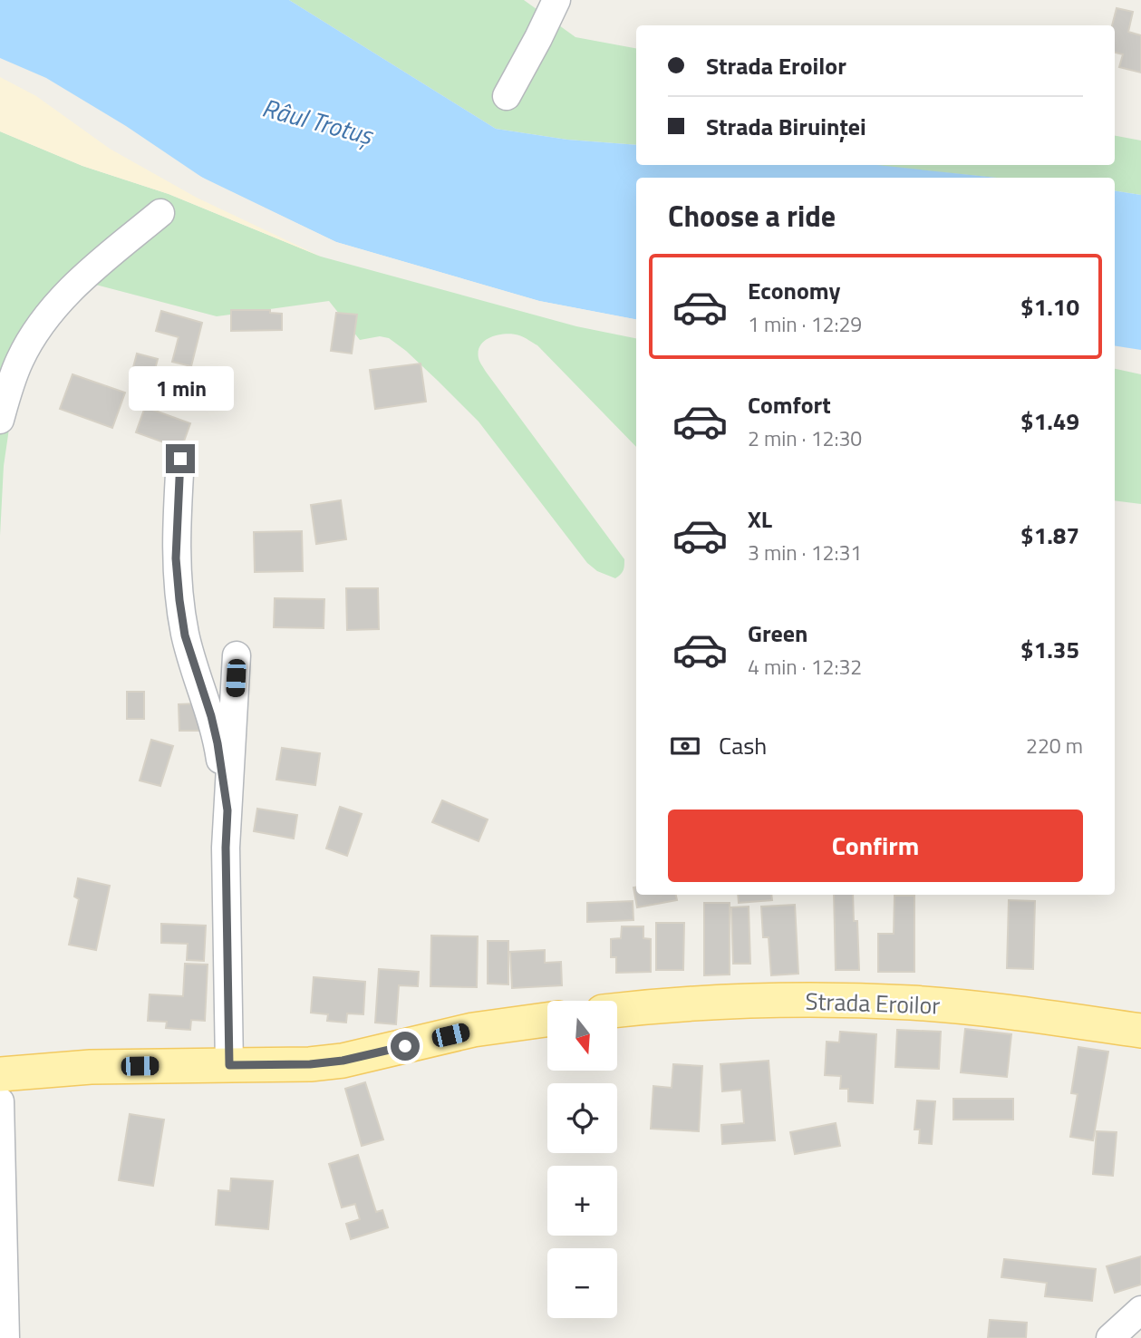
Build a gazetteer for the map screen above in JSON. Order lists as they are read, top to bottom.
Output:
{
  "streets": {
    "main road": ["Strada Eroilor"]
  },
  "water": ["Râul Trotuș"],
  "north": "bottom",
  "page": {
    "banner": ["Strada Eroilor", "Strada Biruinței"],
    "heading": "Choose a ride",
    "list": [
      {
        "name": "Economy",
        "note": "1 min · 12:29",
        "value": "$1.10"
      },
      {
        "name": "Comfort",
        "note": "2 min · 12:30",
        "value": "$1.49"
      },
      {
        "name": "XL",
        "note": "3 min · 12:31",
        "value": "$1.87"
      },
      {
        "name": "Green",
        "note": "4 min · 12:32",
        "value": "$1.35"
      }
    ],
    "bubble": "1 min",
    "pay": ["Cash", "220 m"],
    "buttons": "Confirm",
    "map_buttons": ["+", "−"]
  }
}
